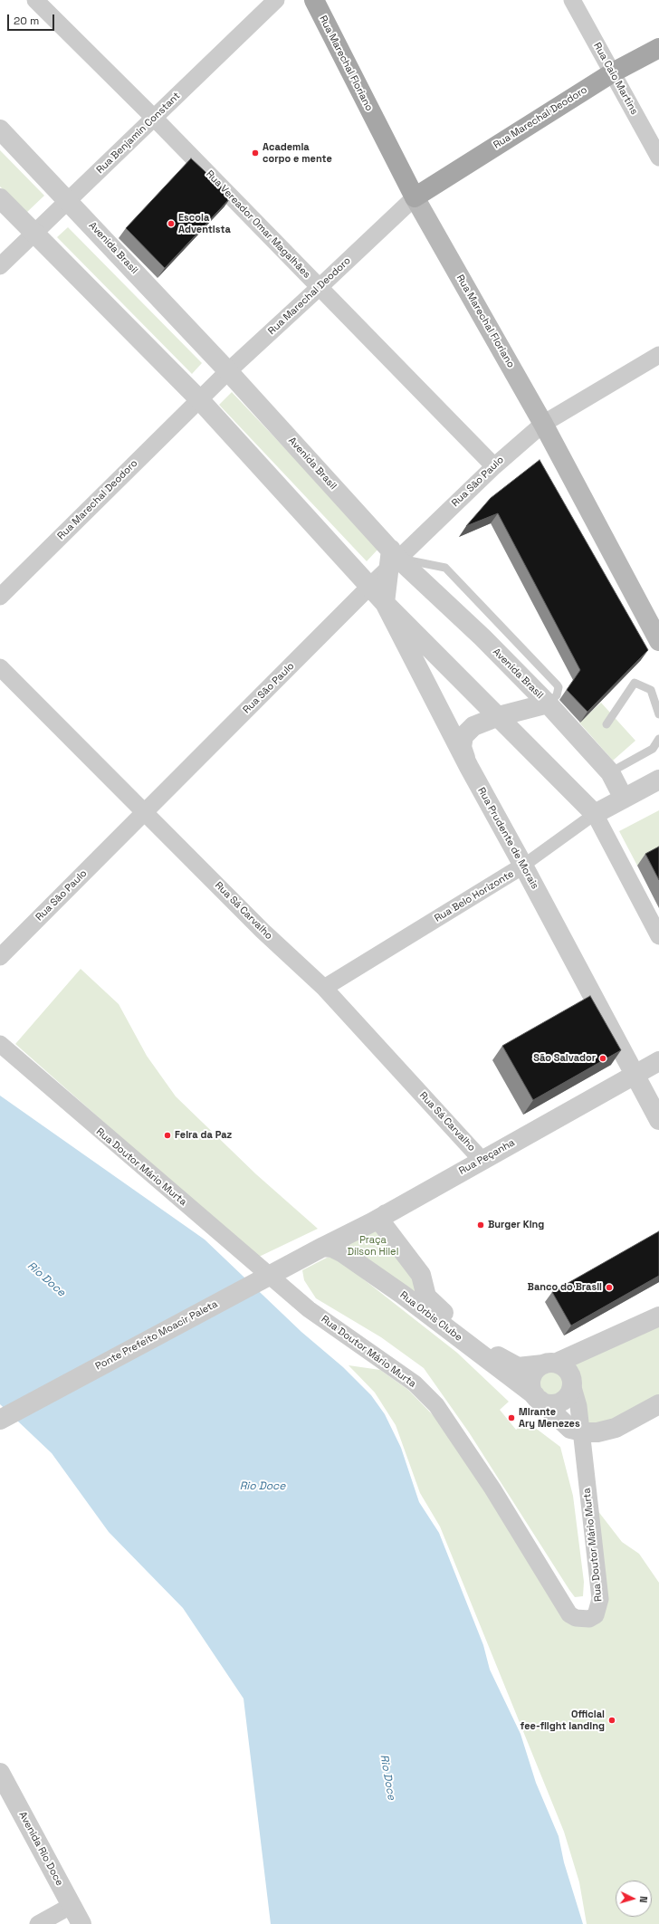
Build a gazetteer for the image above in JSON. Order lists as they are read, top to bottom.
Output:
{
  "streets": {
    "main road": ["Rua Marechal Floriano", "Rua Marechal Deodoro"],
    "street": [
      "Rua Caio Martins",
      "Rua Benjamin Constant",
      "Rua Vereador Omar Magalhães",
      "Avenida Brasil",
      "Rua São Paulo",
      "Rua Prudente de Morais",
      "Rua Belo Horizonte",
      "Rua Sá Carvalho",
      "Rua Peçanha",
      "Rua Doutor Mário Murta",
      "Rua Orbis Clube",
      "Ponte Prefeito Moacir Paleta",
      "Avenida Rio Doce"
    ]
  },
  "crossings": [
    ["Rua Marechal Floriano", "Rua Marechal Deodoro"],
    ["Rua Marechal Floriano", "Rua São Paulo"],
    ["Rua Caio Martins", "Rua Marechal Deodoro"],
    ["Rua Marechal Deodoro", "Rua Vereador Omar Magalhães"],
    ["Rua Marechal Deodoro", "Avenida Brasil"],
    ["Rua Benjamin Constant", "Rua Vereador Omar Magalhães"],
    ["Rua Benjamin Constant", "Avenida Brasil"],
    ["Rua Vereador Omar Magalhães", "Rua São Paulo"],
    ["Avenida Brasil", "Rua São Paulo"],
    ["Avenida Brasil", "Rua Belo Horizonte"],
    ["Rua São Paulo", "Rua Sá Carvalho"],
    ["Rua Prudente de Morais", "Rua Belo Horizonte"],
    ["Rua Prudente de Morais", "Rua Peçanha"],
    ["Rua Belo Horizonte", "Rua Sá Carvalho"],
    ["Rua Sá Carvalho", "Rua Peçanha"],
    ["Rua Peçanha", "Rua Orbis Clube"],
    ["Rua Doutor Mário Murta", "Rua Orbis Clube"],
    ["Rua Orbis Clube", "Ponte Prefeito Moacir Paleta"]
  ],
  "water": ["Rio Doce"],
  "parks": ["Praça Dílson Hilel"],
  "places": [
    "Academia corpo e mente",
    "Escola Adventista",
    "São Salvador",
    "Feira da Paz",
    "Burger King",
    "Banco do Brasil",
    "Mirante Ary Menezes",
    "Official fee-flight landing"
  ],
  "scale_bar": "20 m",
  "north": "right"
}
